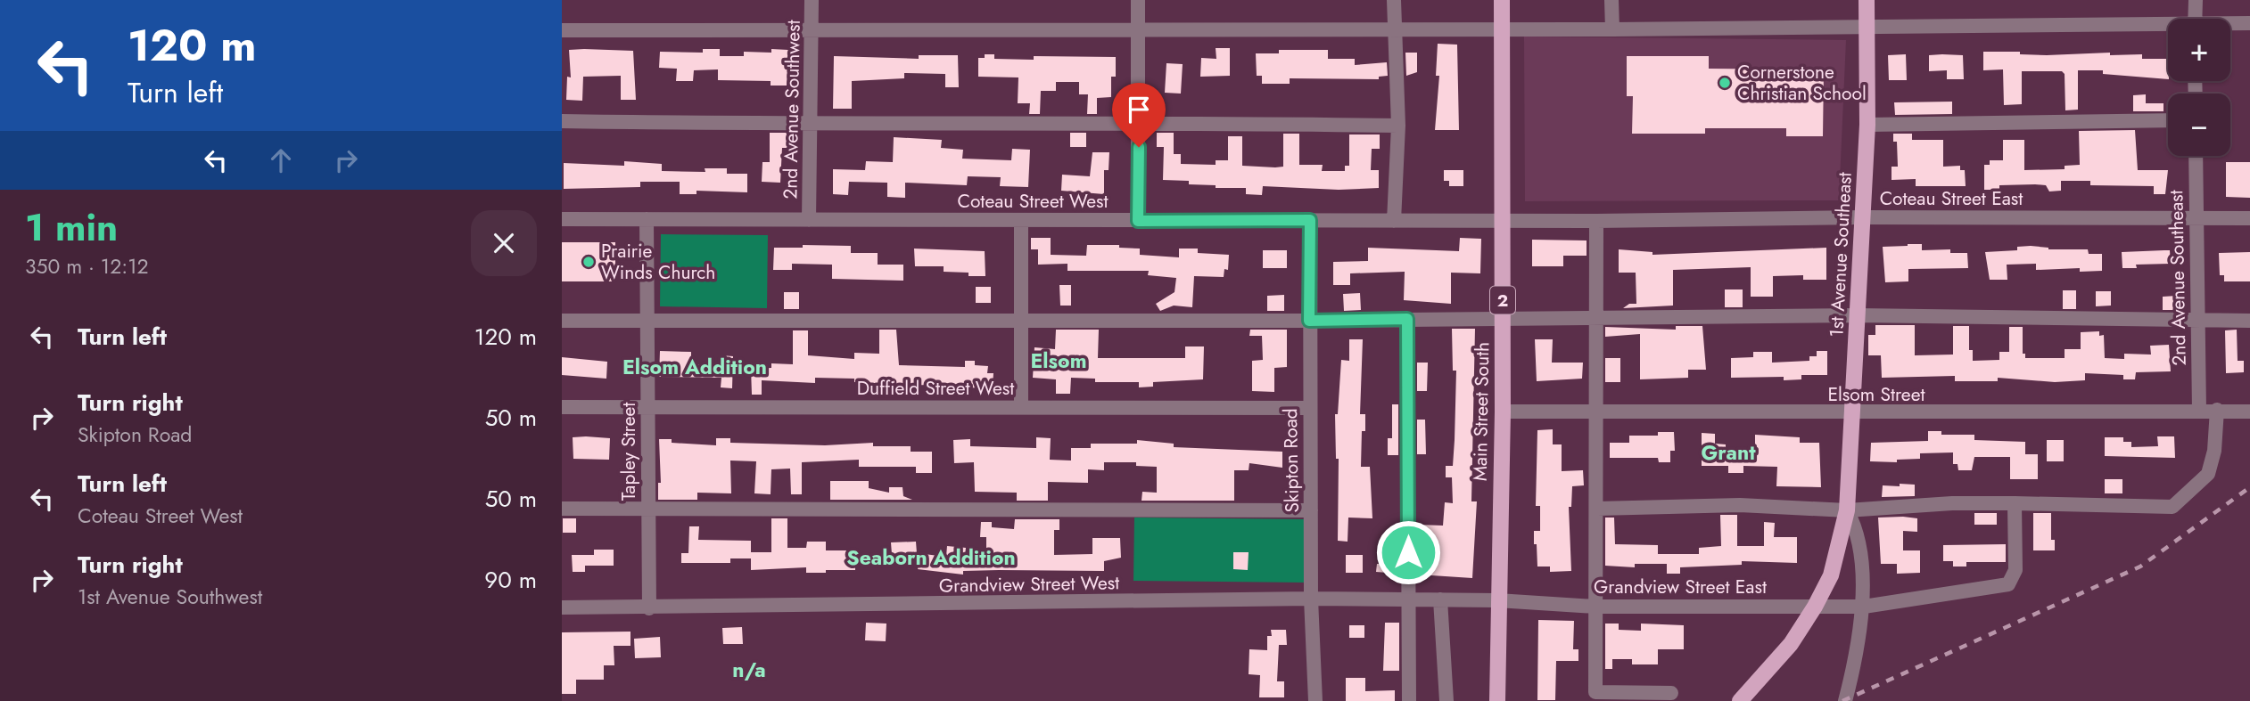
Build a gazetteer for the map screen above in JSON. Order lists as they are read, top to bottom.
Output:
{
  "streets": {
    "main road": ["1st Avenue Southeast", "2", "Main Street South"],
    "street": [
      "2nd Avenue Southwest",
      "Coteau Street East",
      "Coteau Street West",
      "2nd Avenue Southeast",
      "Duffield Street West",
      "Elsom Street",
      "Tapley Street",
      "Skipton Road",
      "Grandview Street West",
      "Grandview Street East"
    ]
  },
  "crossings": [
    ["2nd Avenue Southwest", "Coteau Street West"],
    ["Coteau Street East", "Coteau Street West"],
    ["Coteau Street East", "1st Avenue Southeast"],
    ["Coteau Street East", "2nd Avenue Southeast"],
    ["Coteau Street East", "Main Street South"],
    ["Coteau Street West", "Main Street South"],
    ["Coteau Street West", "Tapley Street"],
    ["Coteau Street West", "Skipton Road"],
    ["1st Avenue Southeast", "Elsom Street"],
    ["1st Avenue Southeast", "Grandview Street East"],
    ["2nd Avenue Southeast", "Elsom Street"],
    ["2", "Main Street South"],
    ["2", "Grandview Street West"],
    ["2", "Grandview Street East"],
    ["Duffield Street West", "Tapley Street"],
    ["Duffield Street West", "Skipton Road"],
    ["Elsom Street", "Main Street South"],
    ["Main Street South", "Grandview Street West"],
    ["Main Street South", "Grandview Street East"],
    ["Tapley Street", "Grandview Street West"],
    ["Skipton Road", "Grandview Street West"],
    ["Grandview Street West", "Grandview Street East"]
  ],
  "districts": [
    "Elsom",
    "Elsom Addition",
    "Grant",
    "Seaborn Addition",
    "n/a"
  ],
  "places": ["Cornerstone Christian School", "Prairie Winds Church"],
  "page": {
    "turn": ["120 m", "Turn left"],
    "map_buttons": ["+", "−"],
    "heading": ["1 min", "350 m · 12:12"],
    "list": [
      {
        "name": "Turn left",
        "value": "120 m"
      },
      {
        "name": "Turn right",
        "note": "Skipton Road",
        "value": "50 m"
      },
      {
        "name": "Turn left",
        "note": "Coteau Street West",
        "value": "50 m"
      },
      {
        "name": "Turn right",
        "note": "1st Avenue Southwest",
        "value": "90 m"
      }
    ]
  }
}
